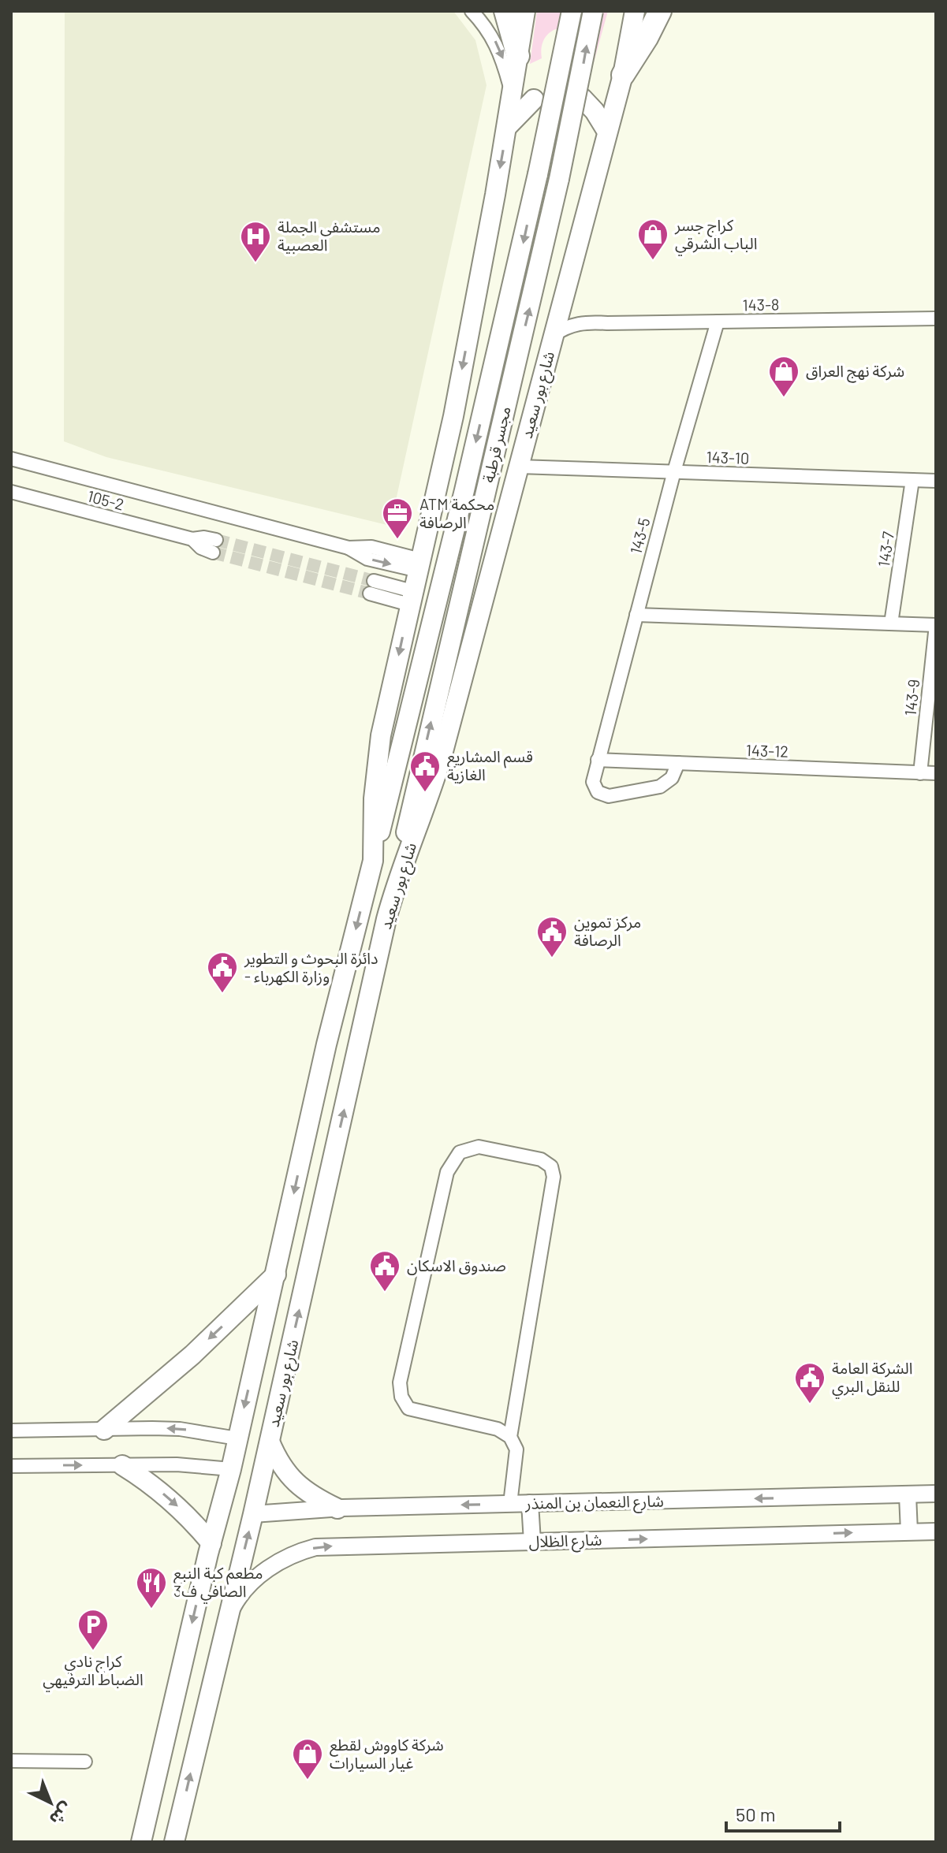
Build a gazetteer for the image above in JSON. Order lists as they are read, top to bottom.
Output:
{
  "streets": {
    "main road": ["شارع بور سعيد", "مجسر قرطبة"],
    "street": [
      "143-8",
      "143-10",
      "105-2",
      "143-5",
      "143-7",
      "143-9",
      "143-12",
      "شارع النعمان بن المنذر",
      "شارع الظلال"
    ]
  },
  "crossings": [
    ["143-8", "شارع بور سعيد"],
    ["143-8", "143-5"],
    ["شارع بور سعيد", "مجسر قرطبة"],
    ["شارع بور سعيد", "143-10"],
    ["شارع بور سعيد", "شارع النعمان بن المنذر"],
    ["شارع بور سعيد", "شارع الظلال"],
    ["143-10", "143-5"],
    ["143-10", "143-7"],
    ["143-5", "143-12"],
    ["143-9", "143-12"]
  ],
  "one_way": ["شارع النعمان بن المنذر", "شارع الظلال"],
  "places": {
    "shop": ["كراج جسر الباب الشرقي", "شركة نهج العراق", "شركة كاووش لقطع غيار السيارات"],
    "hospital": ["مستشفى الجملة العصبية"],
    "office": ["ATM محكمة الرصافة"],
    "public building": [
      "قسم المشاريع الغازية",
      "مركز تموين الرصافة",
      "دائرة البحوث و التطوير - وزارة الكهرباء",
      "صندوق الاسكان",
      "الشركة العامة للنقل البري"
    ],
    "restaurant": ["مطعم كبة النبع الصافي ف3"],
    "parking": ["كراج نادي الضباط الترفيهي"]
  },
  "scale_bar": "50 m",
  "north": "bottom right"
}
